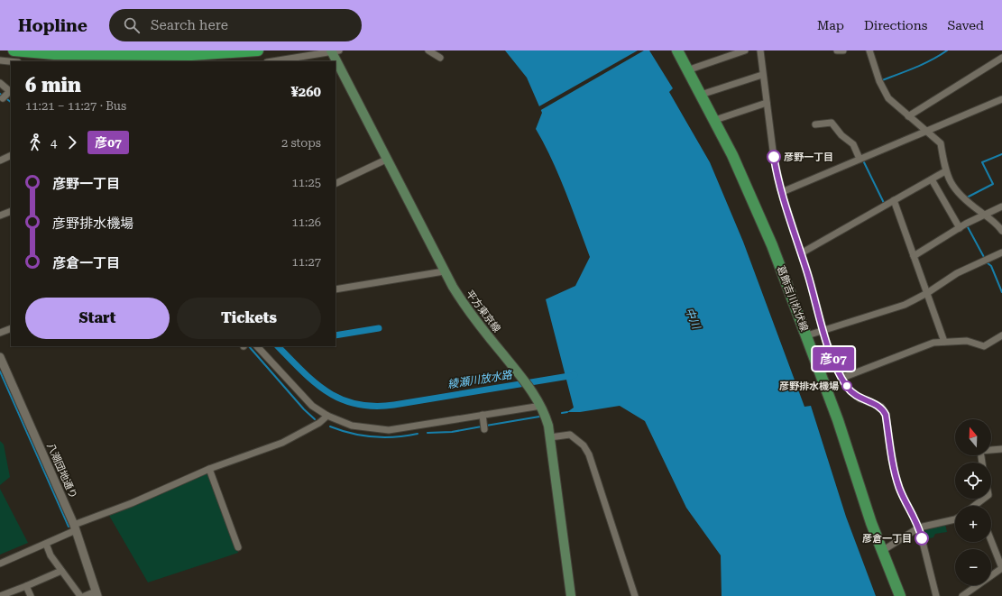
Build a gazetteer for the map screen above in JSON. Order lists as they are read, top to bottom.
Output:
{
  "streets": {
    "main road": ["葛飾吉川松伏線", "平方東京線"],
    "street": ["八潮団地通り"]
  },
  "water": ["中川", "綾瀬川放水路"],
  "places": ["彦野一丁目", "彦野排水機場", "彦倉一丁目"],
  "lines": ["bus line 彦07"],
  "north": "top",
  "page": {
    "header": "Hopline",
    "search": "Search here",
    "nav": ["Map", "Directions", "Saved"],
    "on_map": "彦07",
    "heading": ["6 min", "11:21 – 11:27 · Bus", "¥260"],
    "legs": ["4", "彦07", "2 stops"],
    "list": [
      {
        "name": "彦野一丁目",
        "value": "11:25"
      },
      {
        "name": "彦野排水機場",
        "value": "11:26"
      },
      {
        "name": "彦倉一丁目",
        "value": "11:27"
      }
    ],
    "buttons": ["Start", "Tickets"],
    "map_buttons": ["+", "−"]
  }
}
